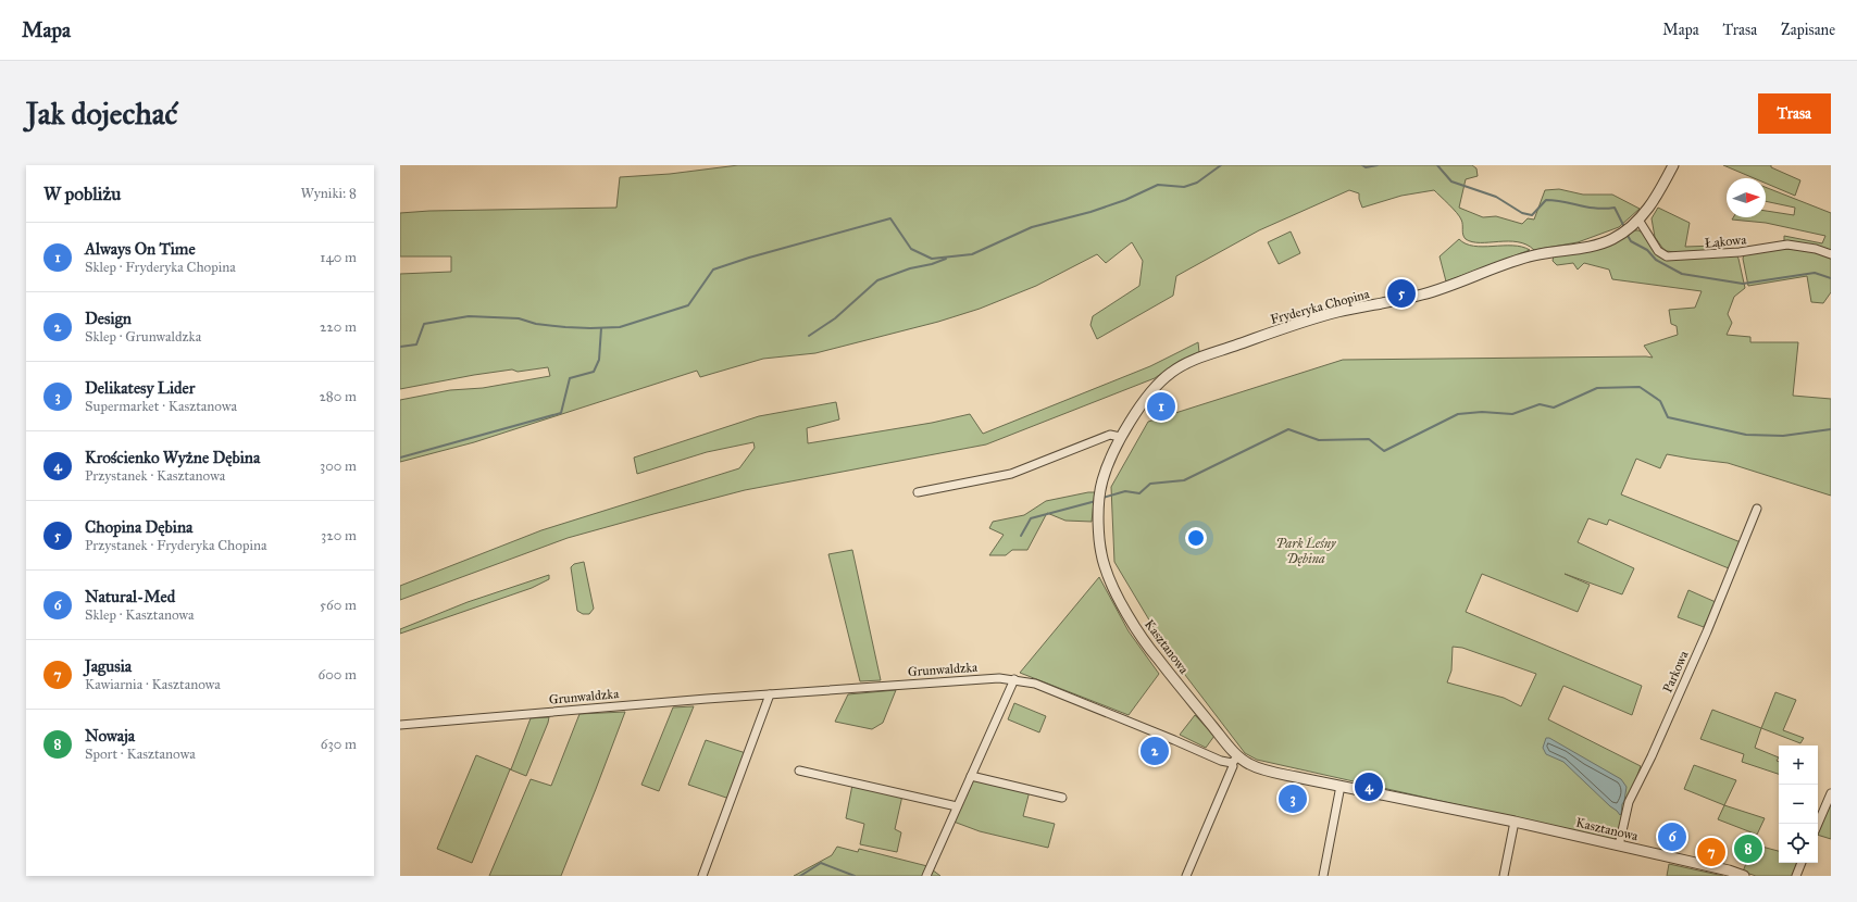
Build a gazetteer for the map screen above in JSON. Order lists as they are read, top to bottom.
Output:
{
  "streets": {
    "street": [
      "Łąkowa",
      "Fryderyka Chopina",
      "Kasztanowa",
      "Grunwaldzka",
      "Parkowa"
    ]
  },
  "crossings": [
    ["Łąkowa", "Fryderyka Chopina"],
    ["Fryderyka Chopina", "Kasztanowa"],
    ["Kasztanowa", "Grunwaldzka"],
    ["Kasztanowa", "Parkowa"]
  ],
  "parks": ["Park Leśny Dębina"],
  "north": "right",
  "page": {
    "header": "Mapa",
    "nav": ["Mapa", "Trasa", "Zapisane"],
    "buttons": "Trasa",
    "title": "Jak dojechać",
    "heading": ["W pobliżu", "Wyniki: 8"],
    "list": [
      {
        "mark": "1",
        "name": "Always On Time",
        "note": "Sklep · Fryderyka Chopina",
        "value": "140 m"
      },
      {
        "mark": "2",
        "name": "Design",
        "note": "Sklep · Grunwaldzka",
        "value": "220 m"
      },
      {
        "mark": "3",
        "name": "Delikatesy Lider",
        "note": "Supermarket · Kasztanowa",
        "value": "280 m"
      },
      {
        "mark": "4",
        "name": "Krościenko Wyżne Dębina",
        "note": "Przystanek · Kasztanowa",
        "value": "300 m"
      },
      {
        "mark": "5",
        "name": "Chopina Dębina",
        "note": "Przystanek · Fryderyka Chopina",
        "value": "320 m"
      },
      {
        "mark": "6",
        "name": "Natural-Med",
        "note": "Sklep · Kasztanowa",
        "value": "560 m"
      },
      {
        "mark": "7",
        "name": "Jagusia",
        "note": "Kawiarnia · Kasztanowa",
        "value": "600 m"
      },
      {
        "mark": "8",
        "name": "Nowaja",
        "note": "Sport · Kasztanowa",
        "value": "630 m"
      }
    ],
    "pins": [
      "5",
      "1",
      "2",
      "4",
      "3",
      "6",
      "8",
      "7"
    ],
    "map_buttons": ["+", "−"]
  }
}
